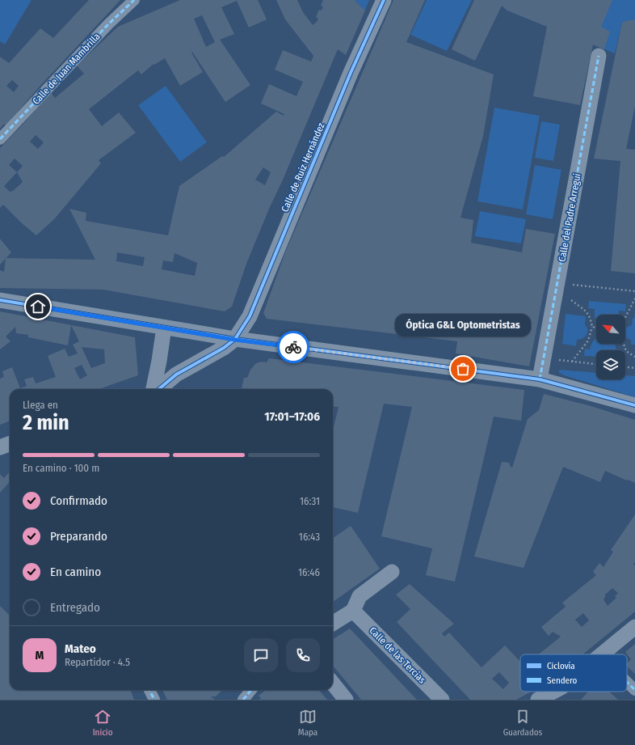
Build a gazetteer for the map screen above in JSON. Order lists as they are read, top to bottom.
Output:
{
  "streets": {
    "street": [
      "Calle de Juan Mambrilla",
      "Calle de Ruiz Hernández",
      "Calle del Padre Arregui",
      "Calle de las Tercias"
    ]
  },
  "places": ["Óptica G&L Optometristas"],
  "legend": ["Ciclovía", "Sendero"],
  "north": "top left",
  "page": {
    "bubble": "Óptica G&L Optometristas",
    "heading": ["2 min", "Llega en", "17:01–17:06"],
    "panel": ["Mateo", "Repartidor · 4.5"],
    "bar": "En camino · 100 m",
    "list": [
      ["Confirmado", "16:31"],
      ["Preparando", "16:43"],
      ["En camino", "16:46"],
      "Entregado"
    ],
    "round": "M",
    "tabs": ["Inicio", "Mapa", "Guardados"]
  }
}
